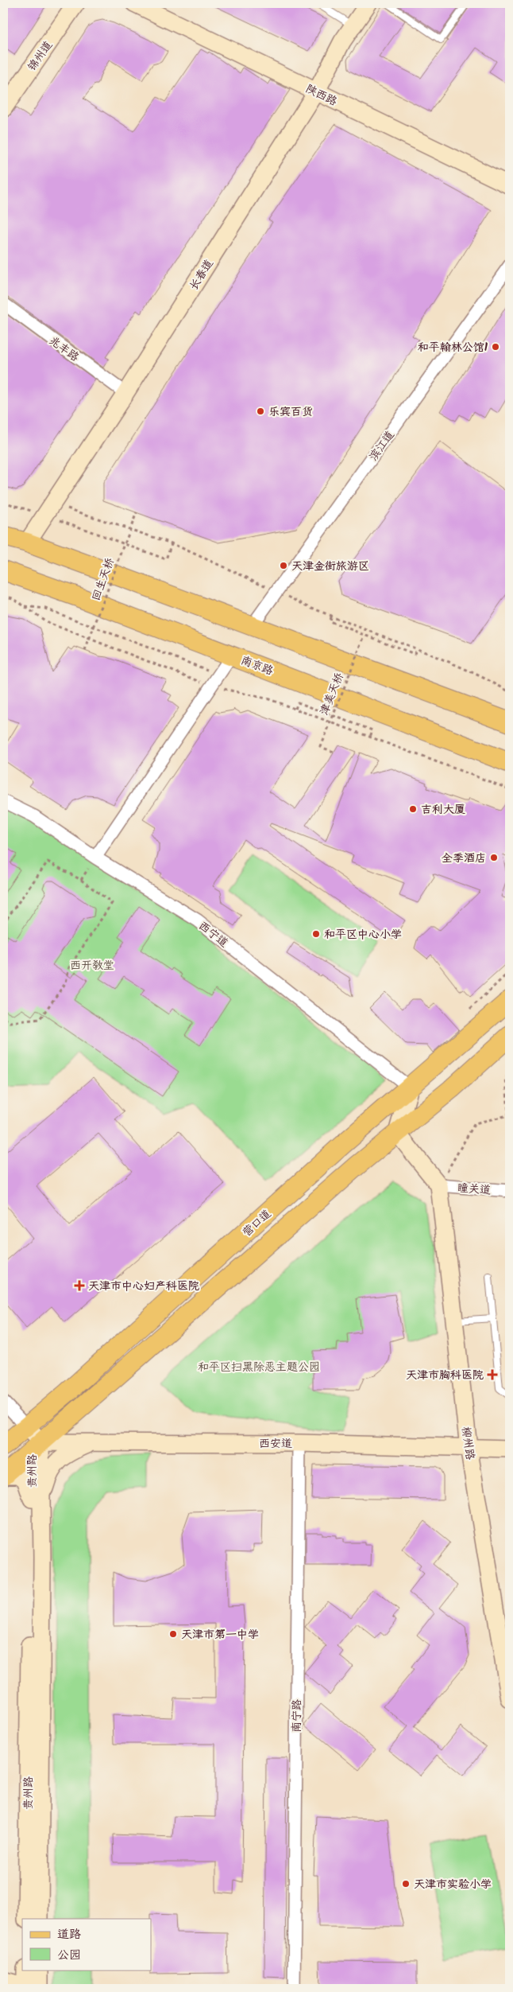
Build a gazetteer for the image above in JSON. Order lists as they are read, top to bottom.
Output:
{
  "streets": {
    "main road": ["南京路", "营口道"],
    "street": [
      "锦州道",
      "陕西路",
      "长春道",
      "兆丰路",
      "滨江道",
      "西宁道",
      "瞳关道",
      "西安道",
      "柳州路",
      "贵州路",
      "南宁路"
    ],
    "path": ["回生天桥", "津美天桥"]
  },
  "crossings": [
    ["陕西路", "长春道"],
    ["长春道", "兆丰路"],
    ["西宁道", "营口道"],
    ["瞳关道", "柳州路"],
    ["营口道", "西安道"],
    ["营口道", "贵州路"],
    ["西安道", "柳州路"],
    ["西安道", "贵州路"],
    ["西安道", "南宁路"]
  ],
  "parks": ["西开教堂", "和平区扫黑除恶主题公园"],
  "places": {
    "other": [
      "和平翰林公馆1",
      "乐宾百货",
      "天津金街旅游区",
      "吉利大厦",
      "全季酒店",
      "和平区中心小学",
      "天津市第一中学",
      "天津市实验小学"
    ],
    "health": ["天津市中心妇产科医院", "天津市胸科医院"]
  },
  "legend": ["道路", "公园"]
}
